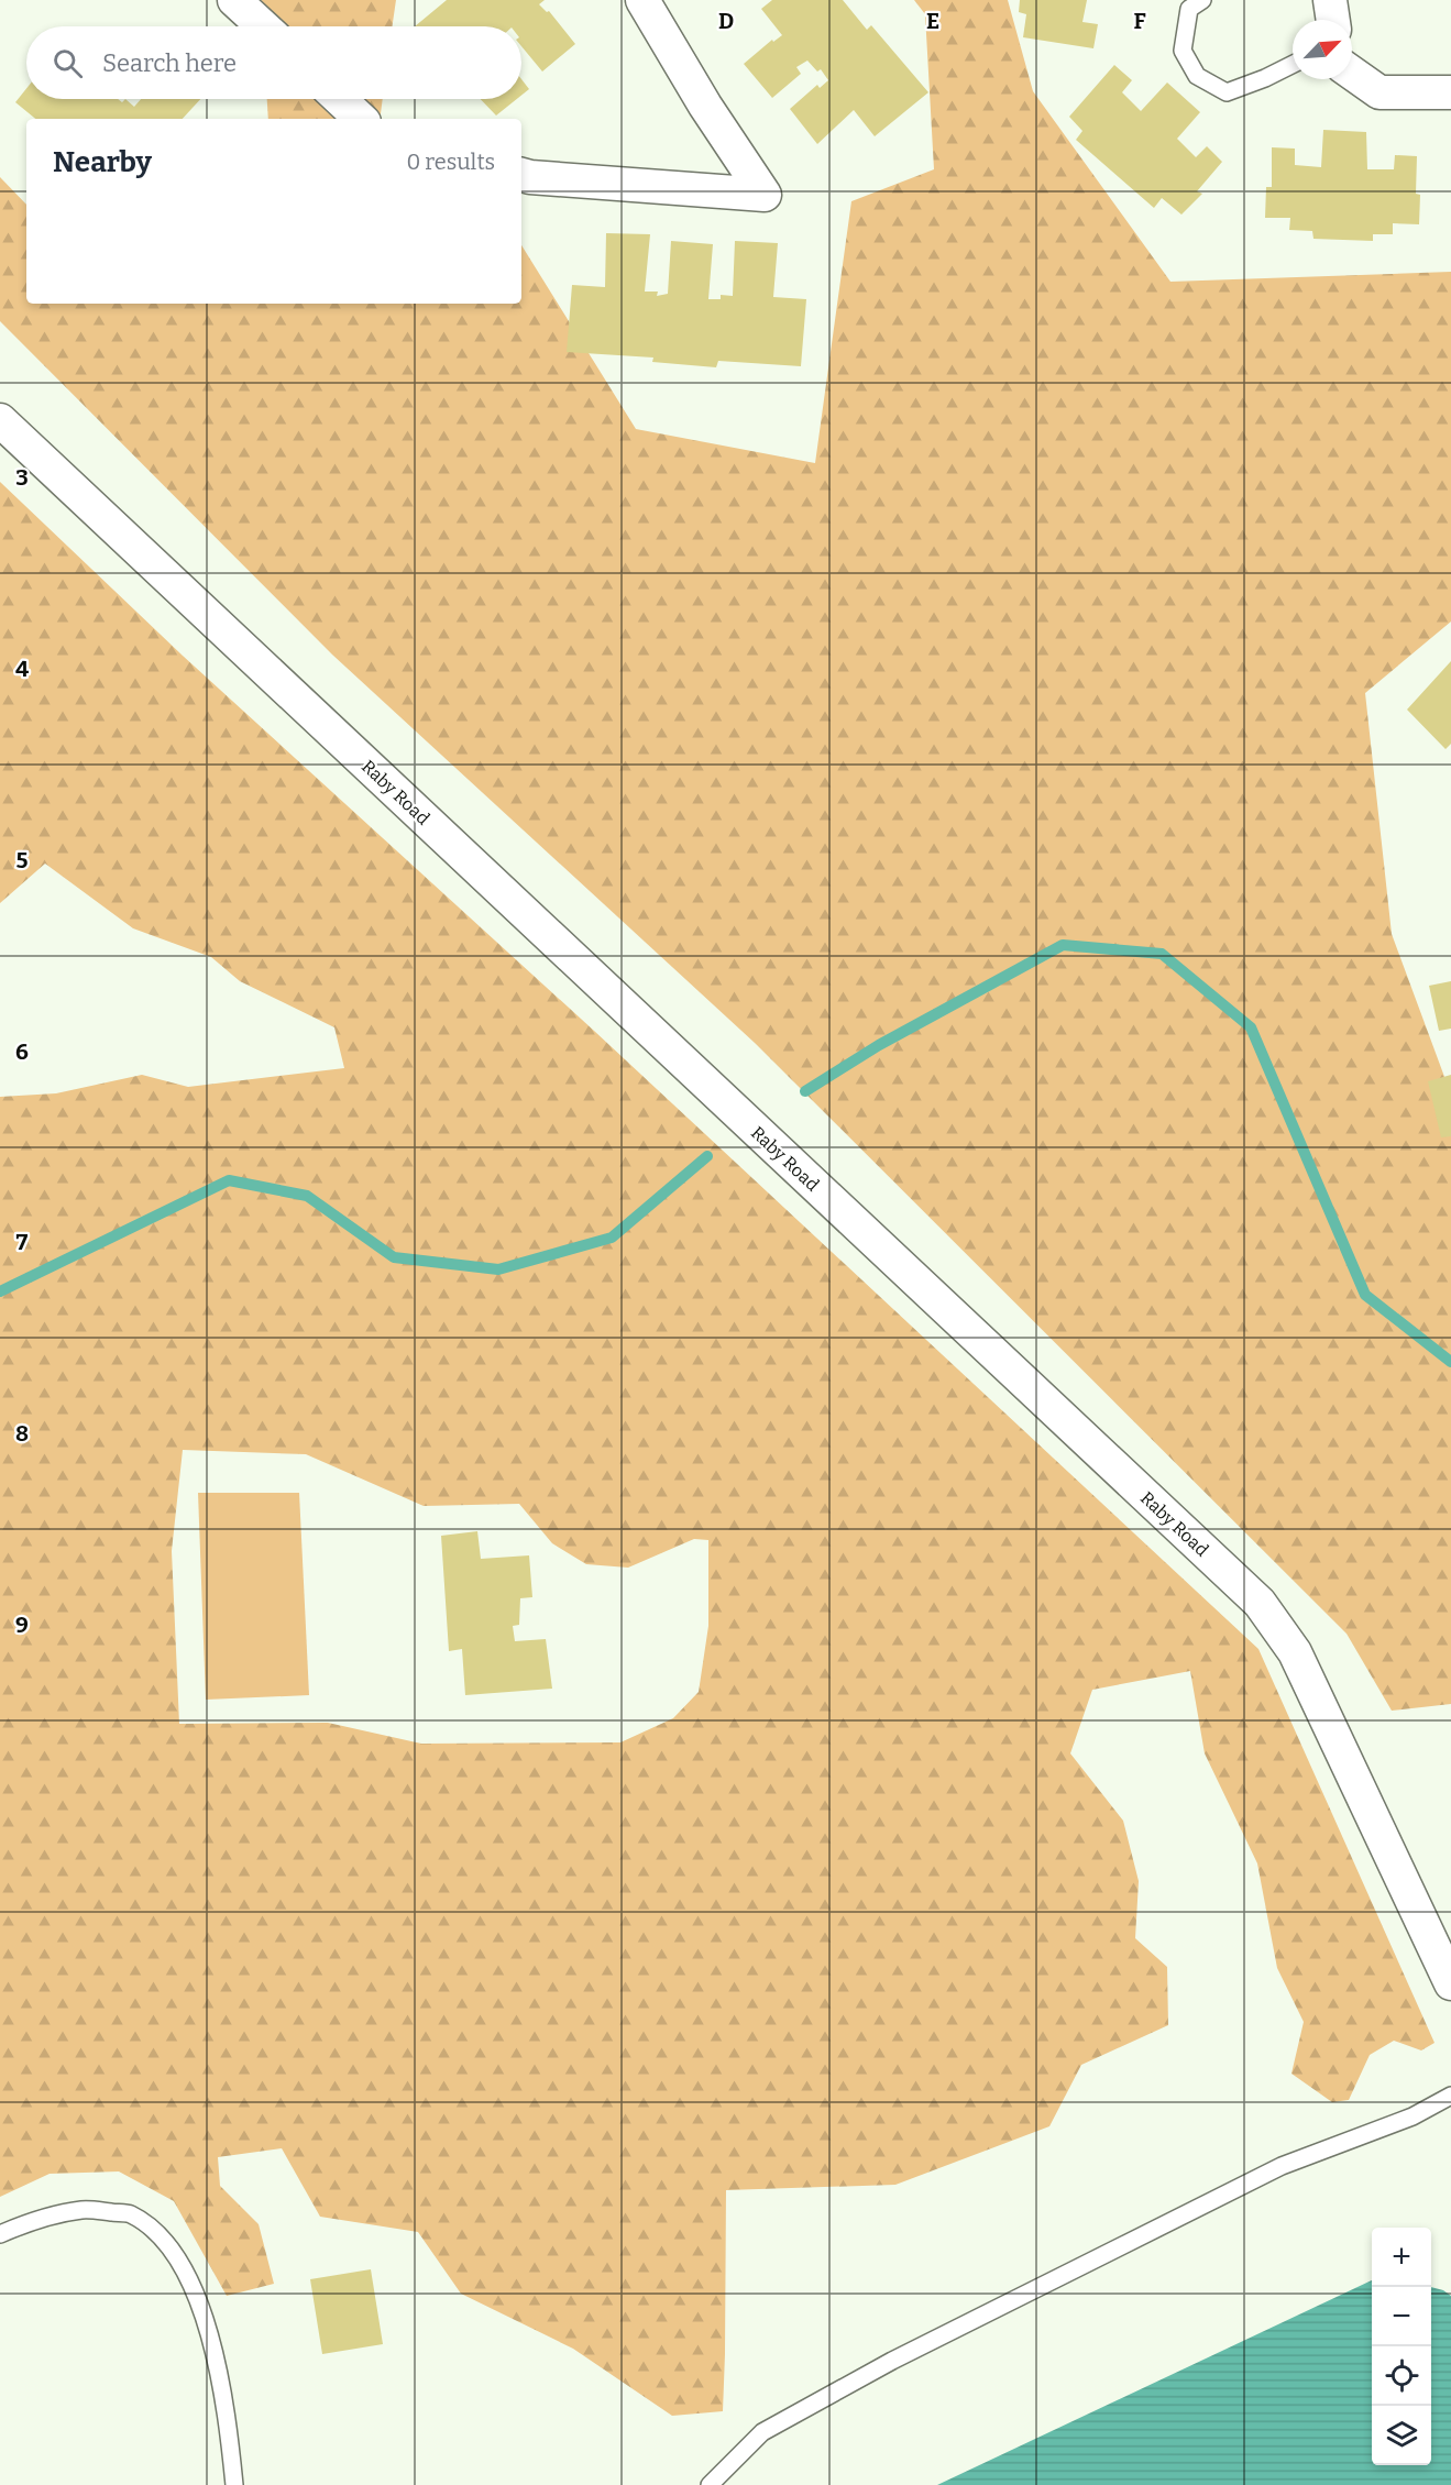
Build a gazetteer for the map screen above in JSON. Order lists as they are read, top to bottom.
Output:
{
  "streets": {
    "street": ["Raby Road"]
  },
  "north": "top right",
  "page": {
    "search": "Search here",
    "heading": ["Nearby", "0 results"],
    "map_buttons": ["+", "−"]
  },
  "grid": {
    "columns": ["D", "E", "F"],
    "rows": [
      "3",
      "4",
      "5",
      "6",
      "7",
      "8",
      "9"
    ]
  }
}
